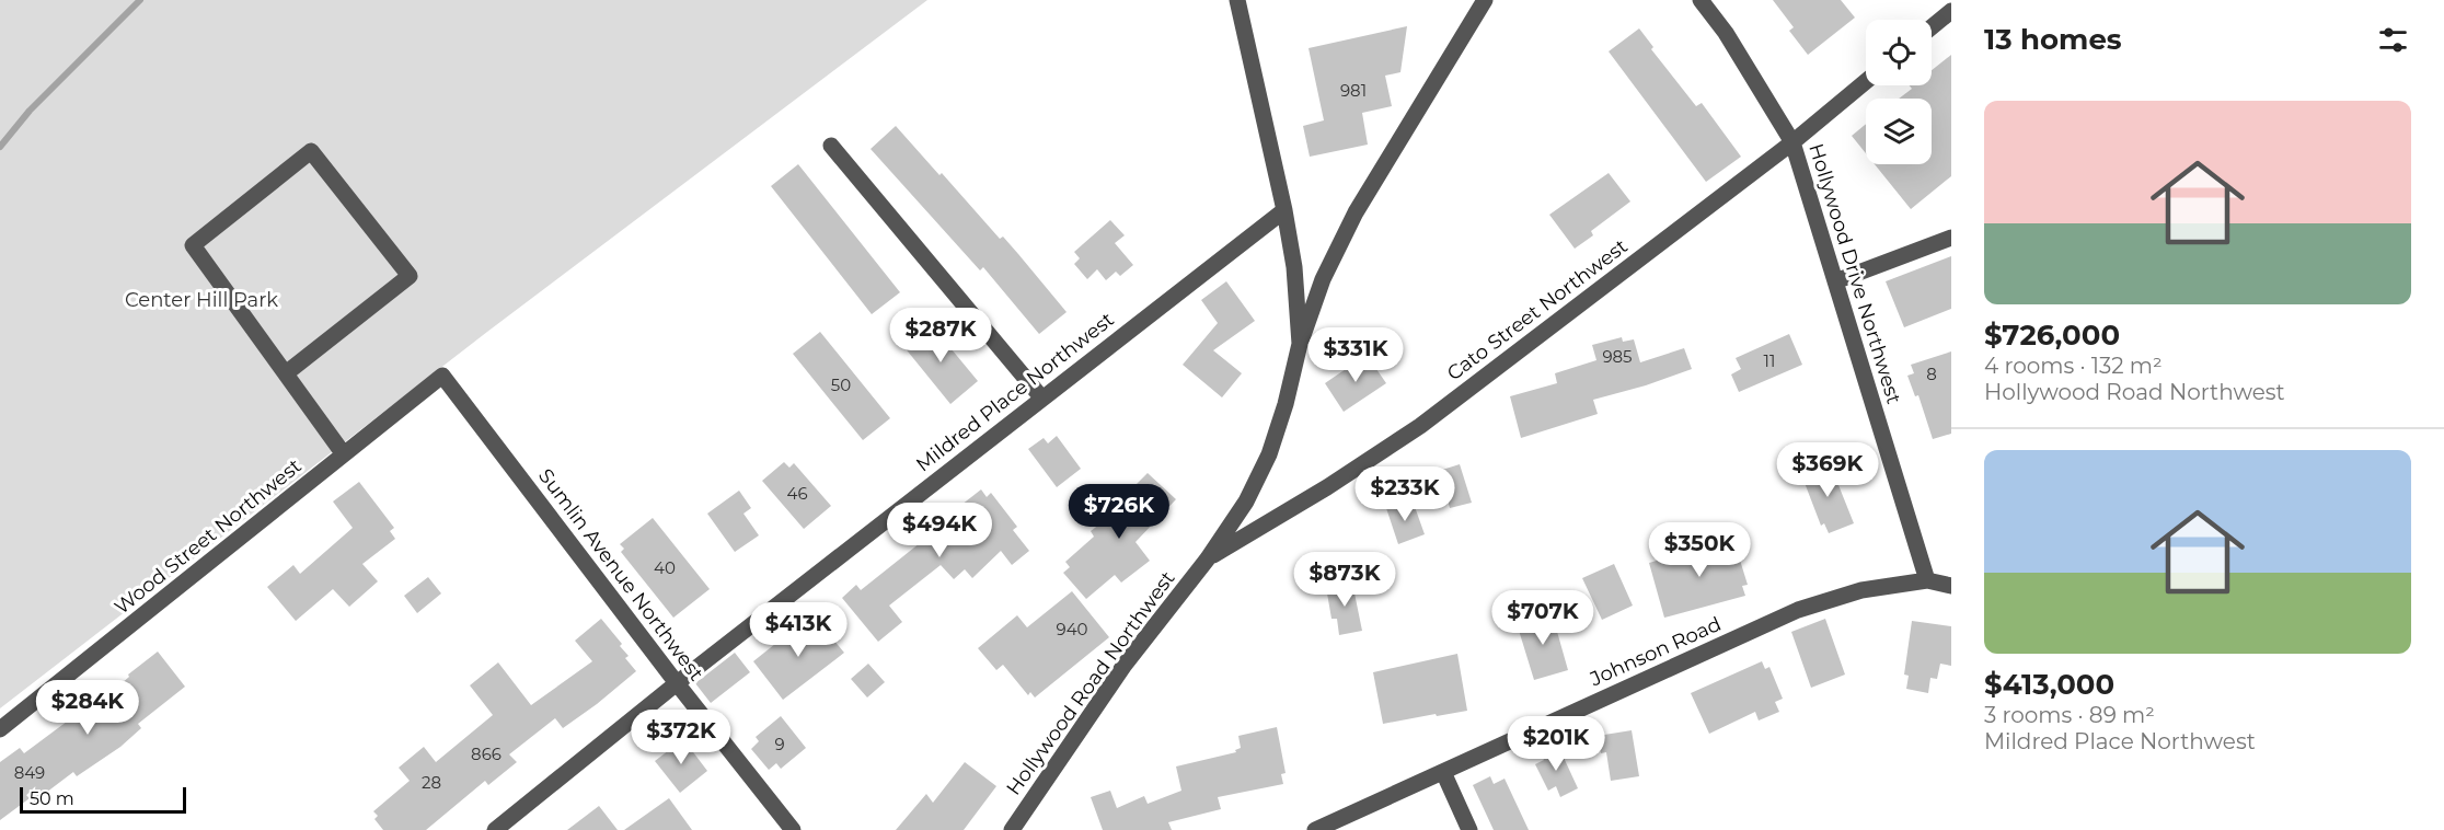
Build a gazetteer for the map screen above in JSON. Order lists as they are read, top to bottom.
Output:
{
  "streets": {
    "street": [
      "Hollywood Drive Northwest",
      "Cato Street Northwest",
      "Mildred Place Northwest",
      "Wood Street Northwest",
      "Sumlin Avenue Northwest",
      "Johnson Road",
      "Hollywood Road Northwest"
    ]
  },
  "crossings": [
    ["Hollywood Drive Northwest", "Cato Street Northwest"],
    ["Hollywood Drive Northwest", "Johnson Road"],
    ["Cato Street Northwest", "Hollywood Road Northwest"],
    ["Mildred Place Northwest", "Sumlin Avenue Northwest"],
    ["Mildred Place Northwest", "Hollywood Road Northwest"],
    ["Wood Street Northwest", "Sumlin Avenue Northwest"]
  ],
  "parks": ["Center Hill Park"],
  "house_numbers": [
    "981",
    "985",
    "11",
    "8",
    "50",
    "46",
    "40",
    "940",
    "9",
    "866",
    "849",
    "28"
  ],
  "scale_bar": "50 m",
  "page": {
    "heading": "13 homes",
    "list": [
      {
        "name": "$726,000",
        "note": "4 rooms · 132 m² · Hollywood Road Northwest"
      },
      {
        "name": "$413,000",
        "note": "3 rooms · 89 m² · Mildred Place Northwest"
      }
    ],
    "price": [
      "$287K",
      "$331K",
      "$369K",
      "$233K",
      "$726K",
      "$494K",
      "$350K",
      "$873K",
      "$707K",
      "$413K",
      "$284K",
      "$372K",
      "$201K"
    ],
    "scale": "50 m"
  }
}
